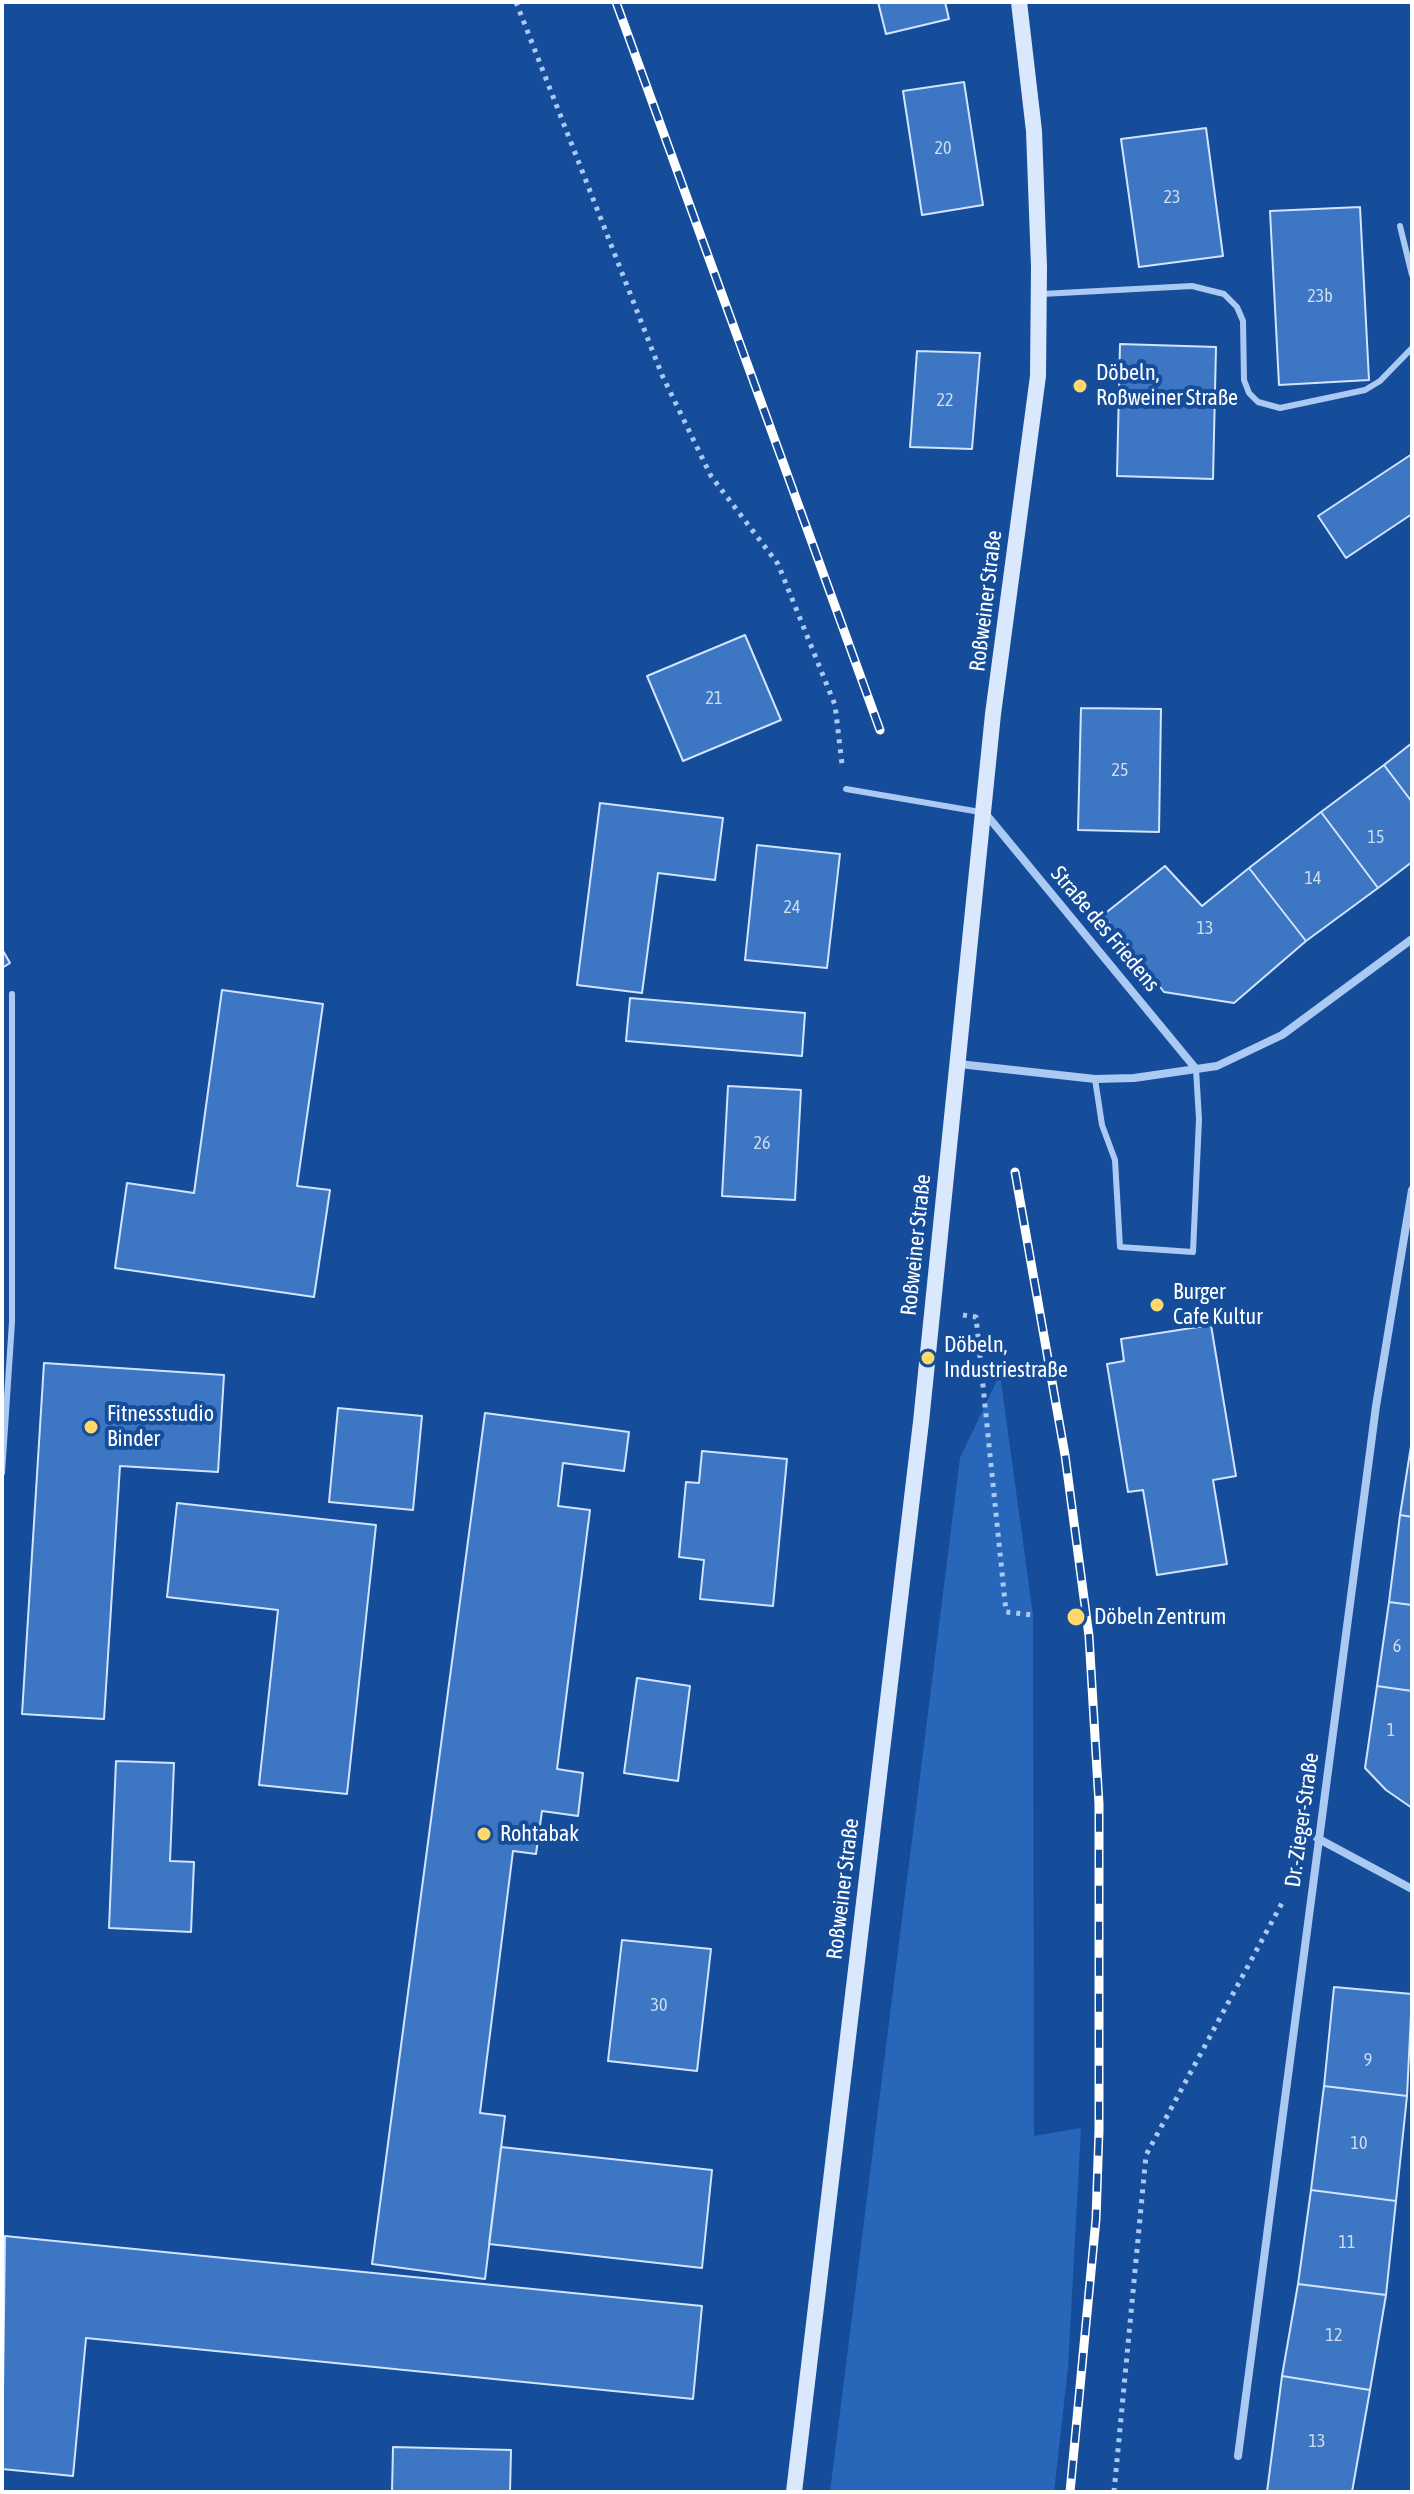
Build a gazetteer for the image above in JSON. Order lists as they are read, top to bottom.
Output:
{
  "streets": {
    "main road": ["Roßweiner Straße"],
    "street": ["Straße des Friedens", "Dr.-Zieger-Straße"]
  },
  "crossings": [
    ["Roßweiner Straße", "Straße des Friedens"]
  ],
  "places": [
    "Döbeln, Roßweiner Straße",
    "Burger Cafe Kultur",
    "Döbeln, Industriestraße",
    "Fitnessstudio Binder",
    "Döbeln Zentrum",
    "Rohtabak"
  ],
  "house_numbers": [
    "20",
    "23",
    "23b",
    "22",
    "21",
    "25",
    "15",
    "14",
    "24",
    "13",
    "26",
    "6",
    "1",
    "30",
    "9",
    "10",
    "11",
    "12",
    "13"
  ]
}
